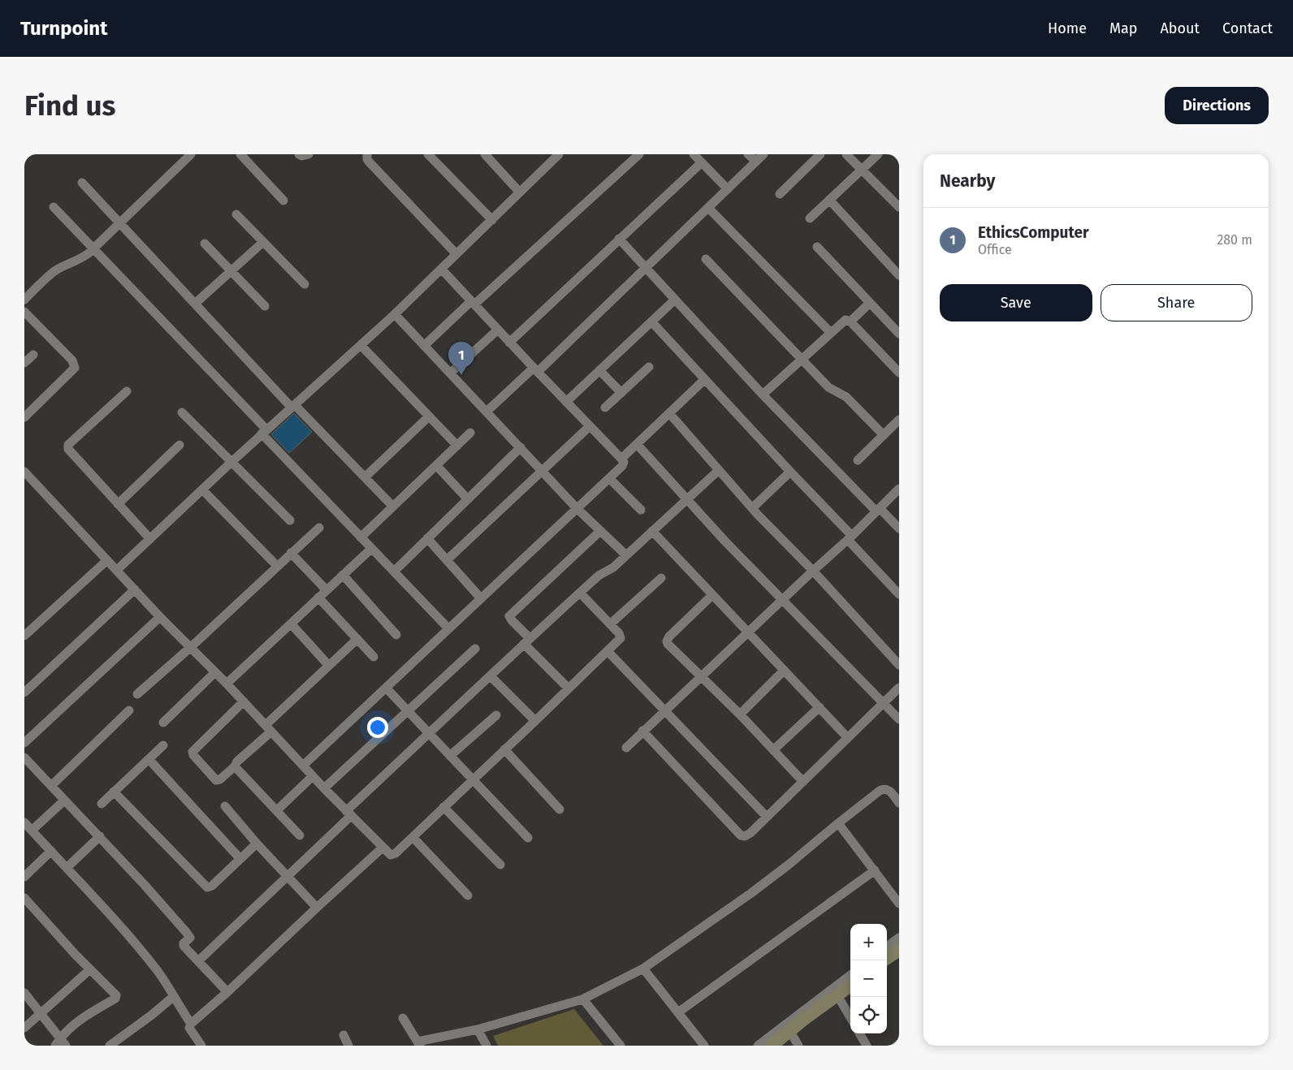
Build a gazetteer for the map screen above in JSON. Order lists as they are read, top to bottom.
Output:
{
  "page": {
    "header": "Turnpoint",
    "nav": [
      "Home",
      "Map",
      "About",
      "Contact"
    ],
    "buttons": [
      "Directions",
      ["Save", "Share"]
    ],
    "title": "Find us",
    "heading": "Nearby",
    "list": [
      {
        "mark": "1",
        "name": "EthicsComputer",
        "note": "Office",
        "value": "280 m"
      }
    ],
    "pins": "1",
    "map_buttons": ["+", "−"]
  }
}
